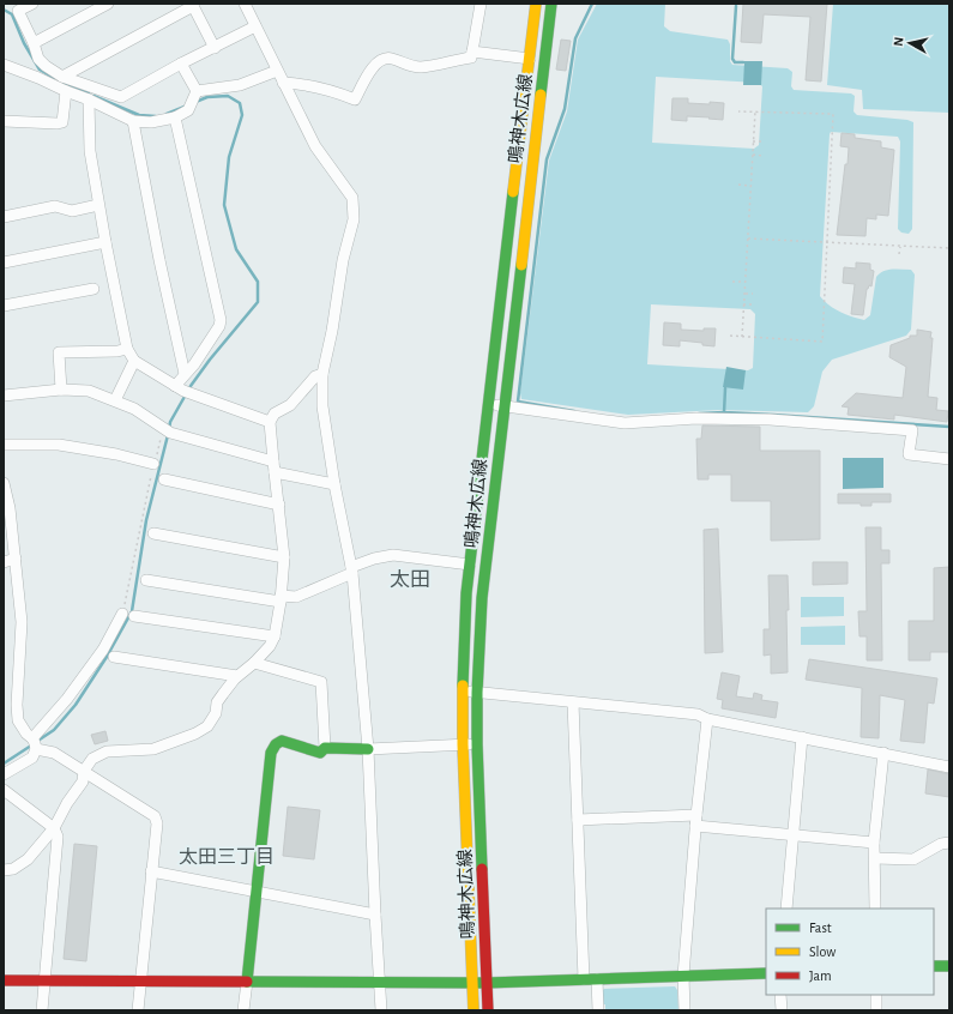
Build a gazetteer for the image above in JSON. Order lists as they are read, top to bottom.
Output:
{
  "streets": {
    "main road": ["鳴神木広線"]
  },
  "districts": ["太田", "太田三丁目"],
  "legend": ["Fast", "Slow", "Jam"],
  "north": "left"
}
